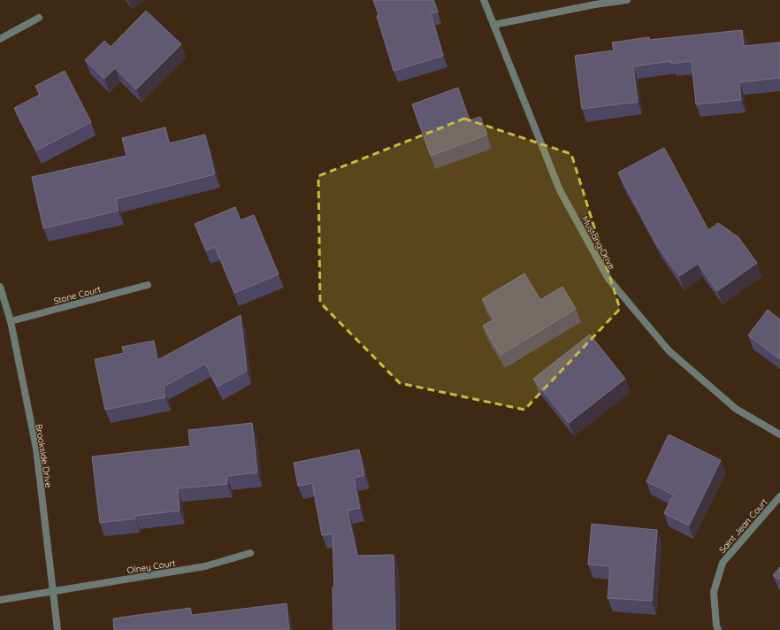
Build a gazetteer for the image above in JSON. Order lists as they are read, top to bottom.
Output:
{
  "streets": {
    "street": [
      "Mustang Drive",
      "Stone Court",
      "Brookside Drive",
      "Saint Jean Court",
      "Olney Court"
    ]
  },
  "crossings": [
    ["Stone Court", "Brookside Drive"],
    ["Brookside Drive", "Olney Court"]
  ]
}
